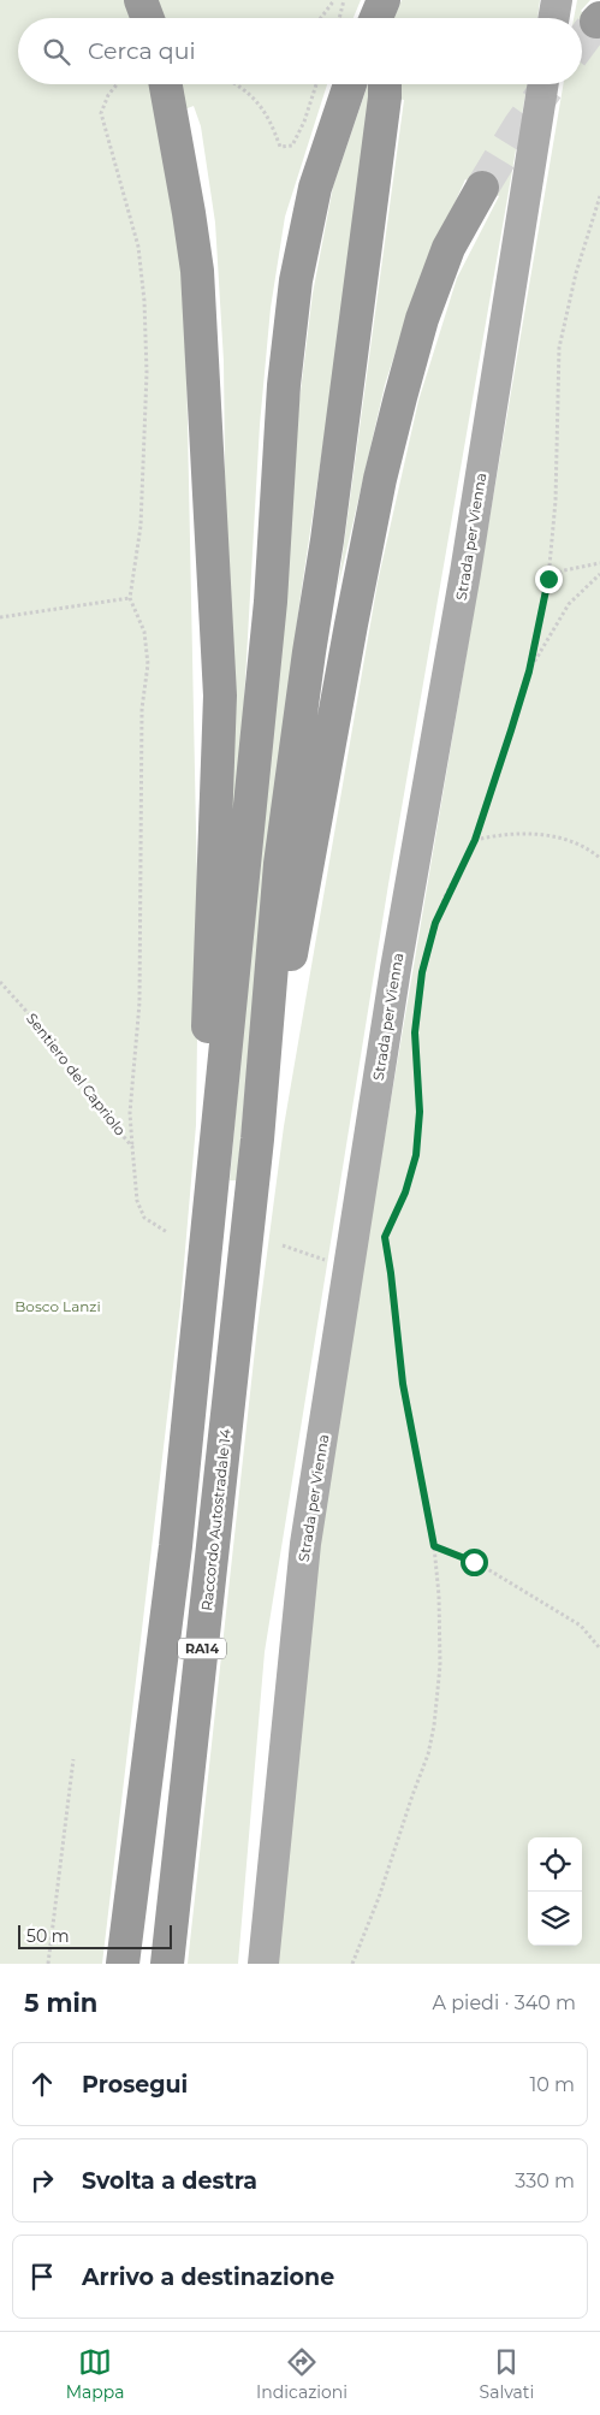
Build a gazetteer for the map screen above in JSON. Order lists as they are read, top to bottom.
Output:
{
  "streets": {
    "highway": ["Raccordo Autostradale 14", "RA14"],
    "main road": ["Strada per Vienna"],
    "path": ["Sentiero del Capriolo"]
  },
  "parks": ["Bosco Lanzi"],
  "scale_bar": "50 m",
  "page": {
    "search": "Cerca qui",
    "scale": "50 m",
    "heading": ["5 min", "A piedi · 340 m"],
    "list": [
      ["Prosegui", "10 m"],
      ["Svolta a destra", "330 m"],
      "Arrivo a destinazione"
    ],
    "nav": ["Mappa", "Indicazioni", "Salvati"]
  }
}
